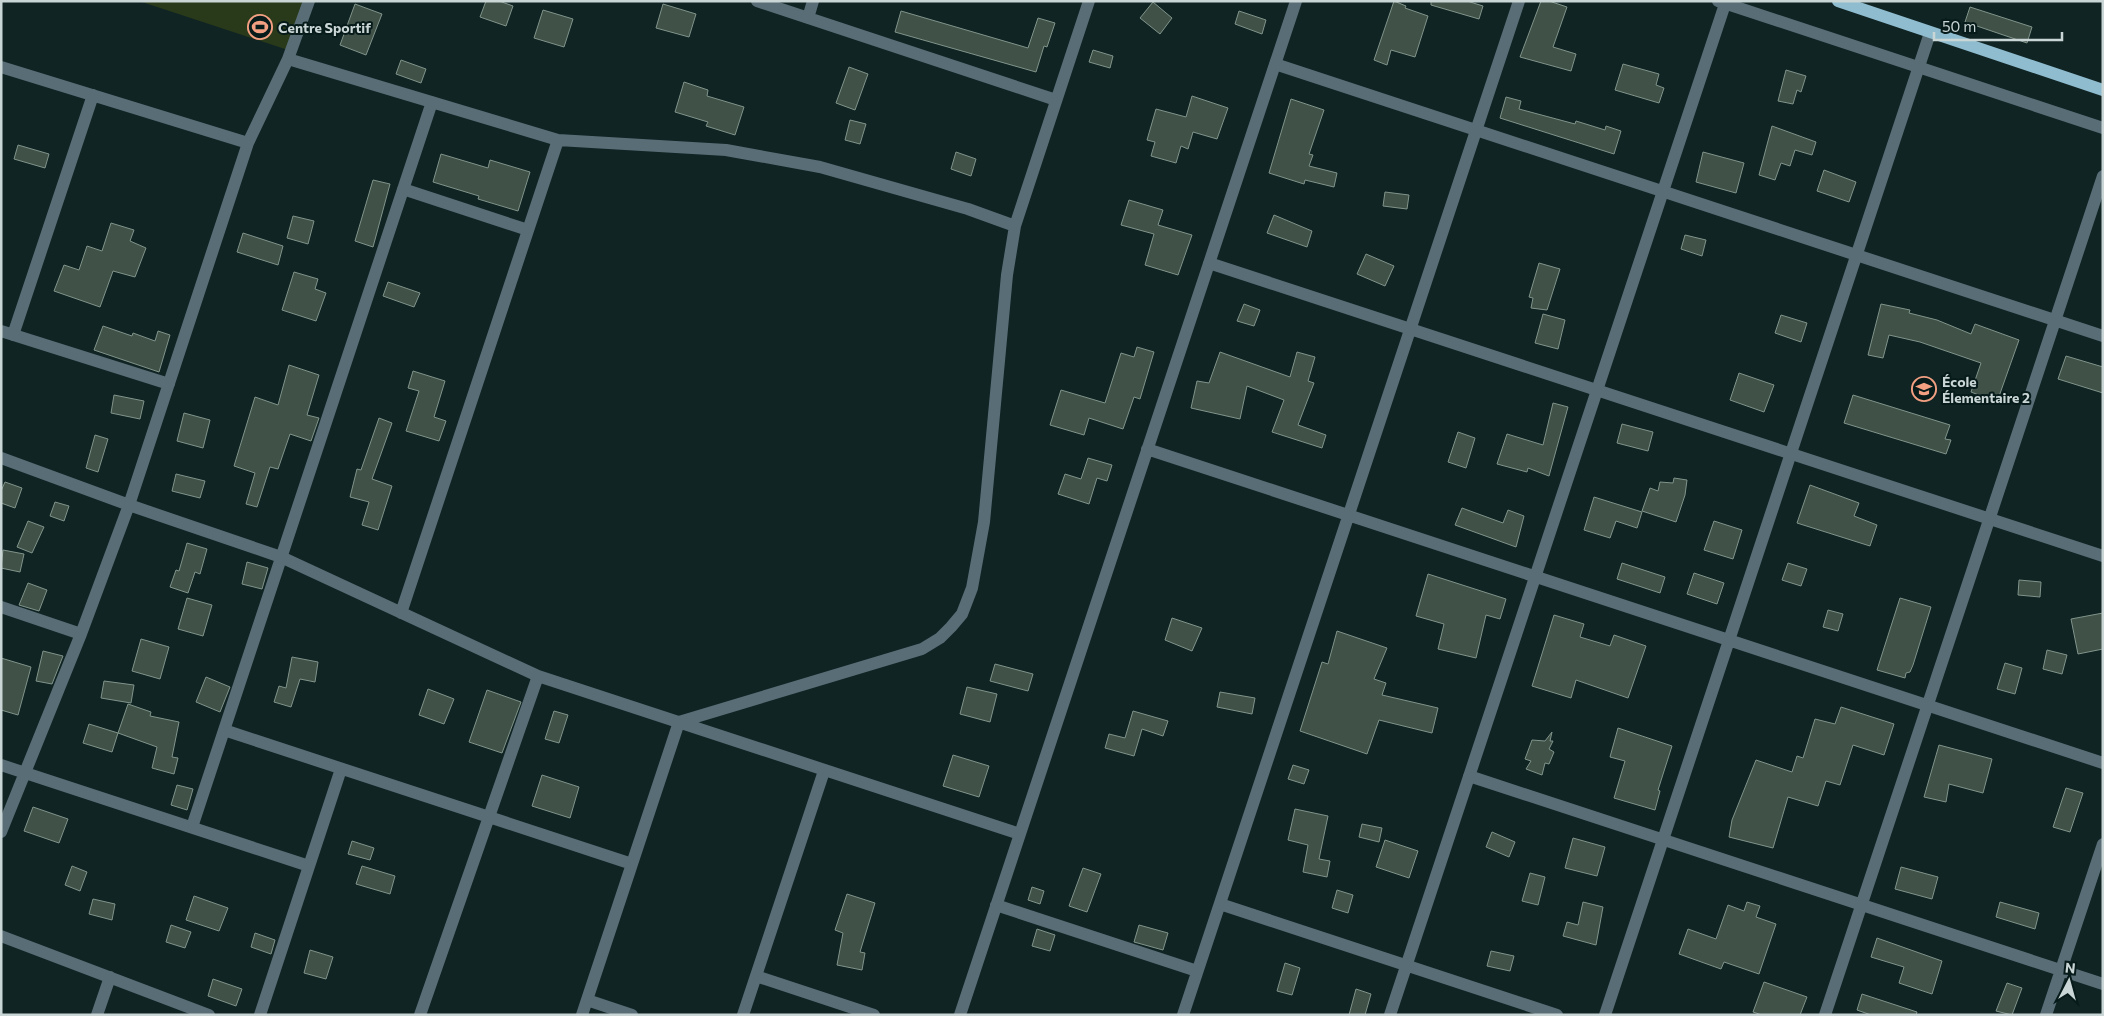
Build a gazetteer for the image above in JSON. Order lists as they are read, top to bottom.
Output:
{
  "places": {
    "sports": ["Centre Sportif"],
    "school or university": ["École Élementaire 2"]
  },
  "scale_bar": "50 m",
  "north": "top"
}
